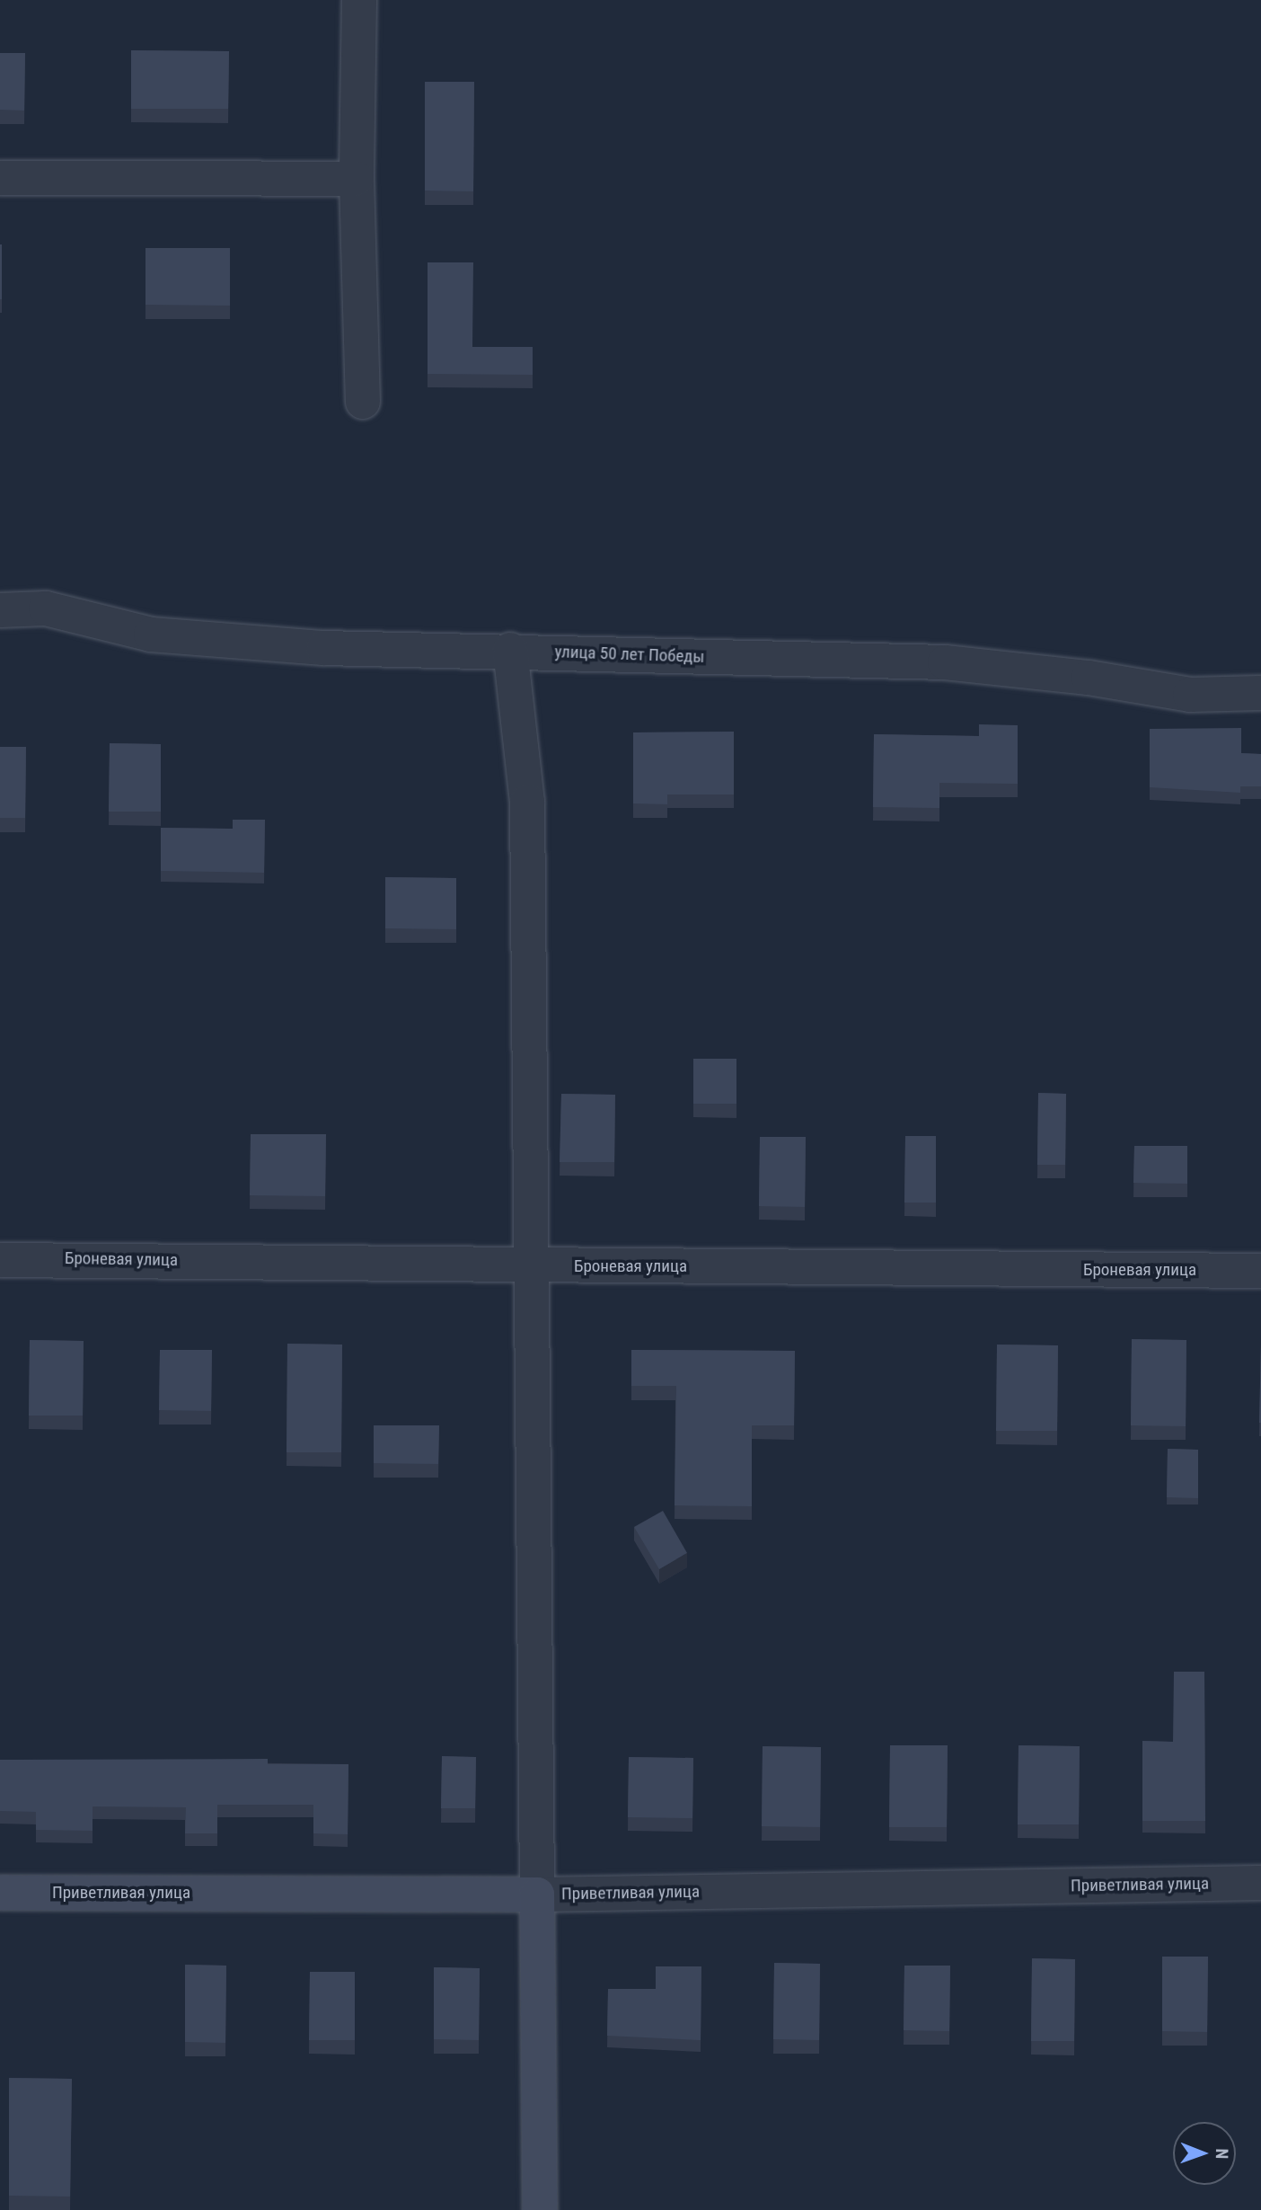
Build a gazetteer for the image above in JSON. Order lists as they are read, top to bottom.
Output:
{
  "streets": {
    "street": ["улица 50 лет Победы", "Броневая улица", "Приветливая улица"]
  },
  "north": "right"
}
